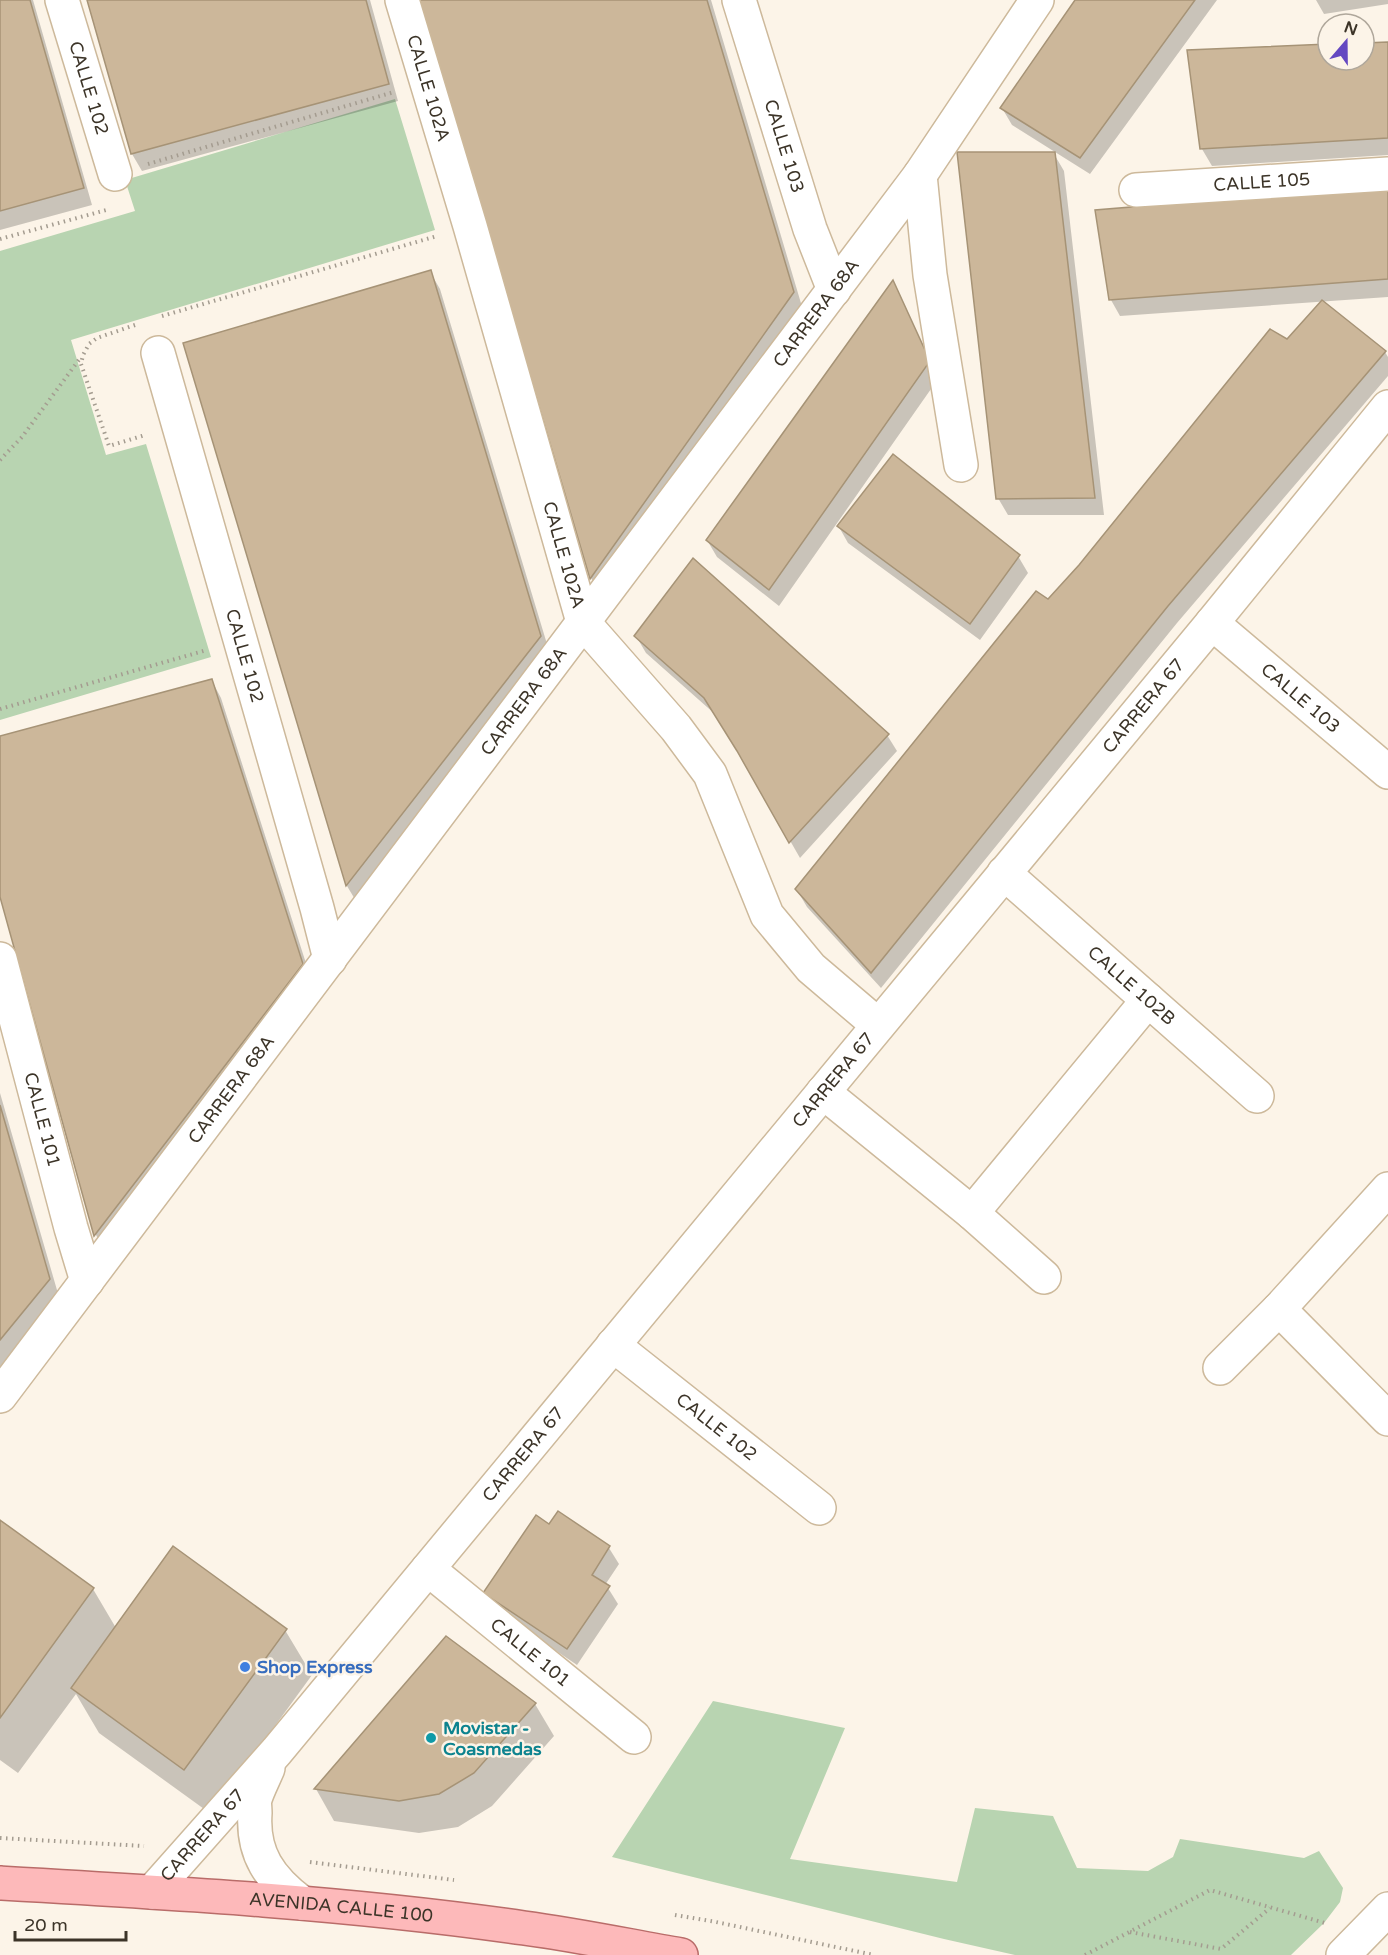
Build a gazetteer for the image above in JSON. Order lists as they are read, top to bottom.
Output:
{
  "streets": {
    "main road": ["AVENIDA CALLE 100"],
    "street": [
      "CALLE 102",
      "CALLE 102A",
      "CALLE 103",
      "CALLE 105",
      "CARRERA 68A",
      "CARRERA 67",
      "CALLE 102B",
      "CALLE 101"
    ]
  },
  "crossings": [
    ["CALLE 102", "CARRERA 68A"],
    ["CALLE 102", "CARRERA 67"],
    ["CALLE 102A", "CARRERA 68A"],
    ["CALLE 102A", "CARRERA 67"],
    ["CALLE 103", "CARRERA 68A"],
    ["CALLE 103", "CARRERA 67"],
    ["CARRERA 68A", "CALLE 101"],
    ["CARRERA 67", "CALLE 102B"],
    ["CARRERA 67", "CALLE 101"],
    ["CARRERA 67", "AVENIDA CALLE 100"]
  ],
  "places": ["Shop Express", "Movistar - Coasmedas"],
  "scale_bar": "20 m",
  "north": "top"
}
